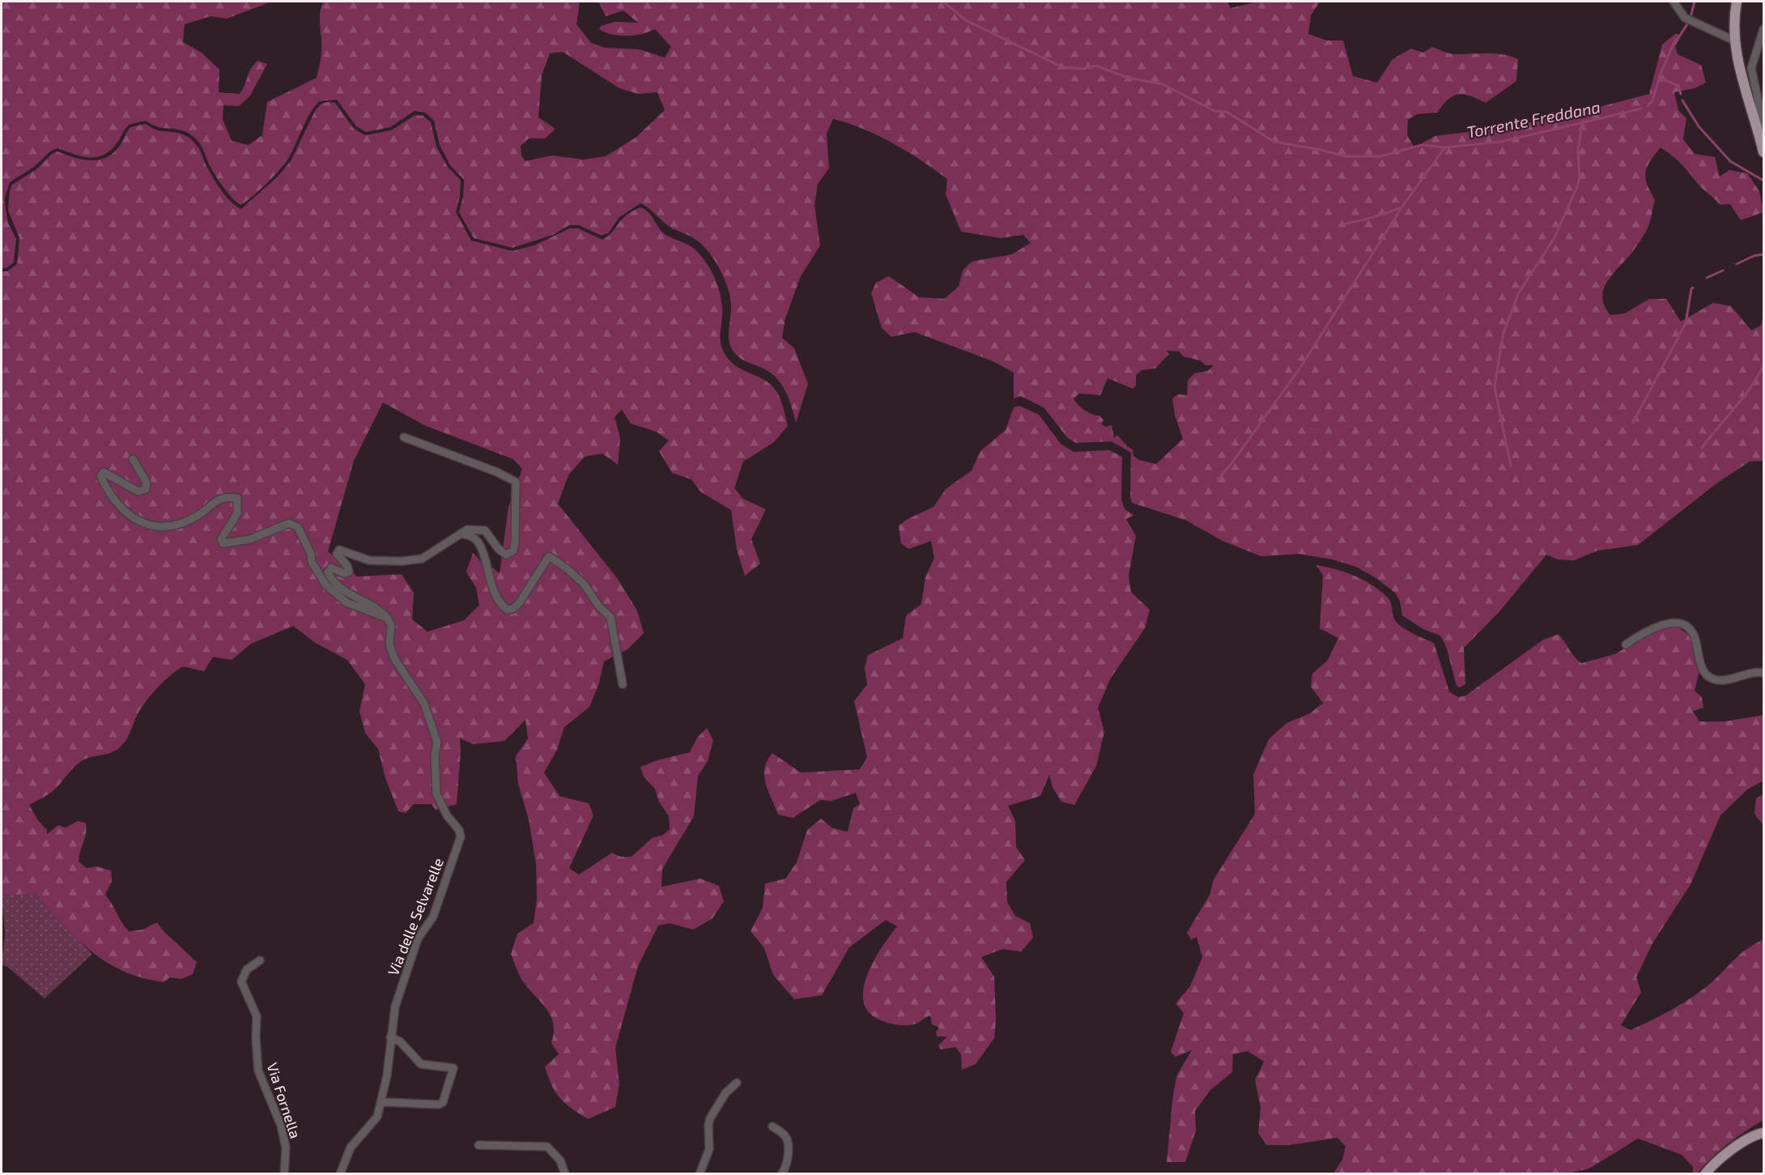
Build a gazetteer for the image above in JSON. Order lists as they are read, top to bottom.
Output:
{
  "streets": {
    "street": ["Via delle Selvarelle", "Via Fornella"]
  },
  "water": ["Torrente Freddana"]
}
